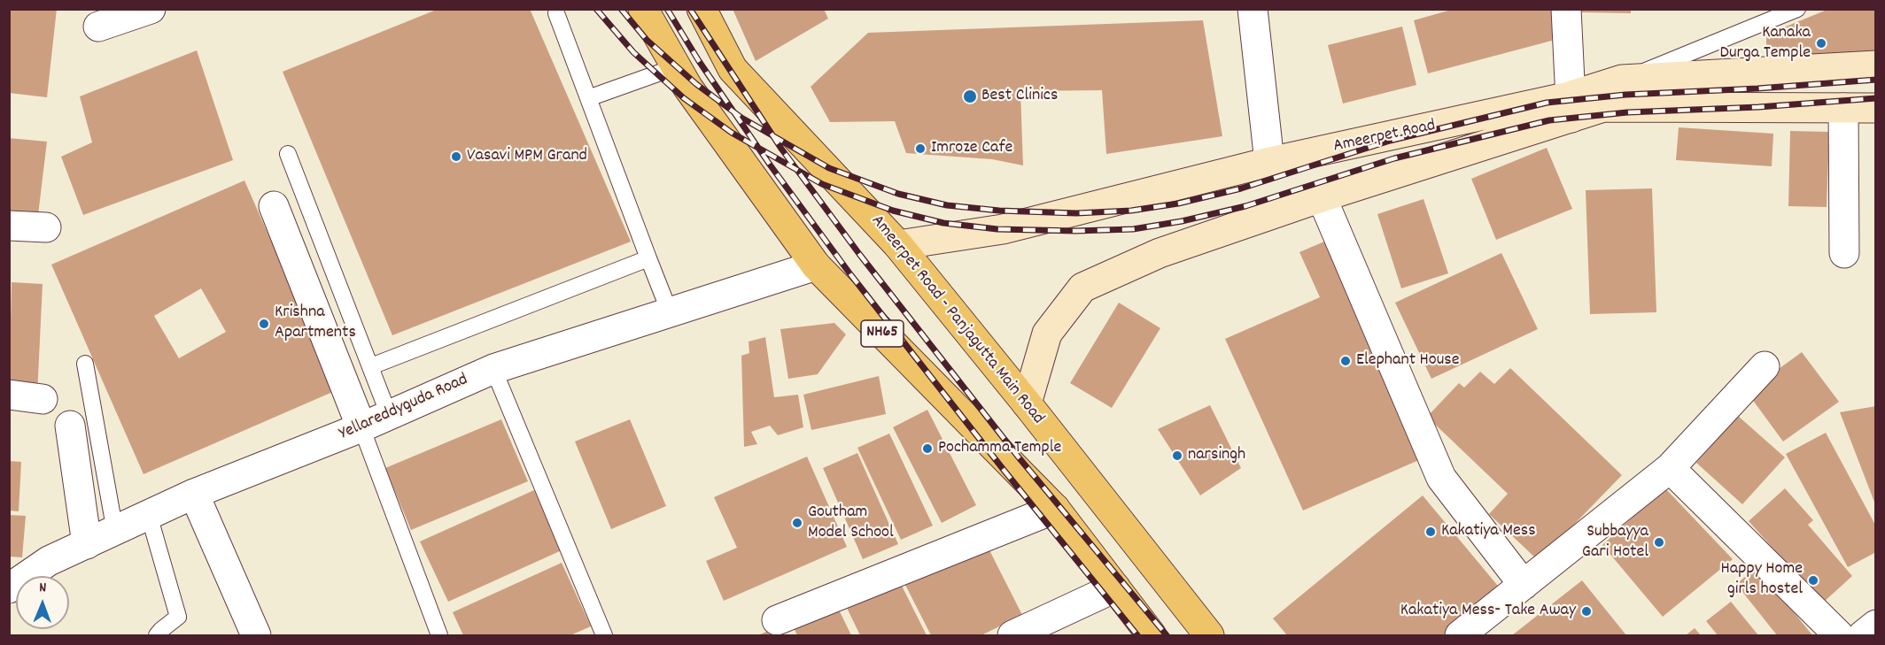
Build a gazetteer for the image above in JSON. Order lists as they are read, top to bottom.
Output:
{
  "streets": {
    "highway": ["Ameerpet Road - Panjagutta Main Road", "NH65"],
    "main road": ["Ameerpet Road"],
    "street": ["Yellareddyguda Road"]
  },
  "crossings": [
    ["Ameerpet Road", "Ameerpet Road - Panjagutta Main Road"],
    ["NH65", "Yellareddyguda Road"]
  ],
  "places": [
    "Kanaka Durga Temple",
    "Best Clinics",
    "Imroze Cafe",
    "Vasavi MPM Grand",
    "Krishna Apartments",
    "Elephant House",
    "Pochamma Temple",
    "narsingh",
    "Goutham Model School",
    "Kakatiya Mess",
    "Subbayya Gari Hotel",
    "Happy Home girls hostel",
    "Kakatiya Mess- Take Away"
  ],
  "north": "top"
}
